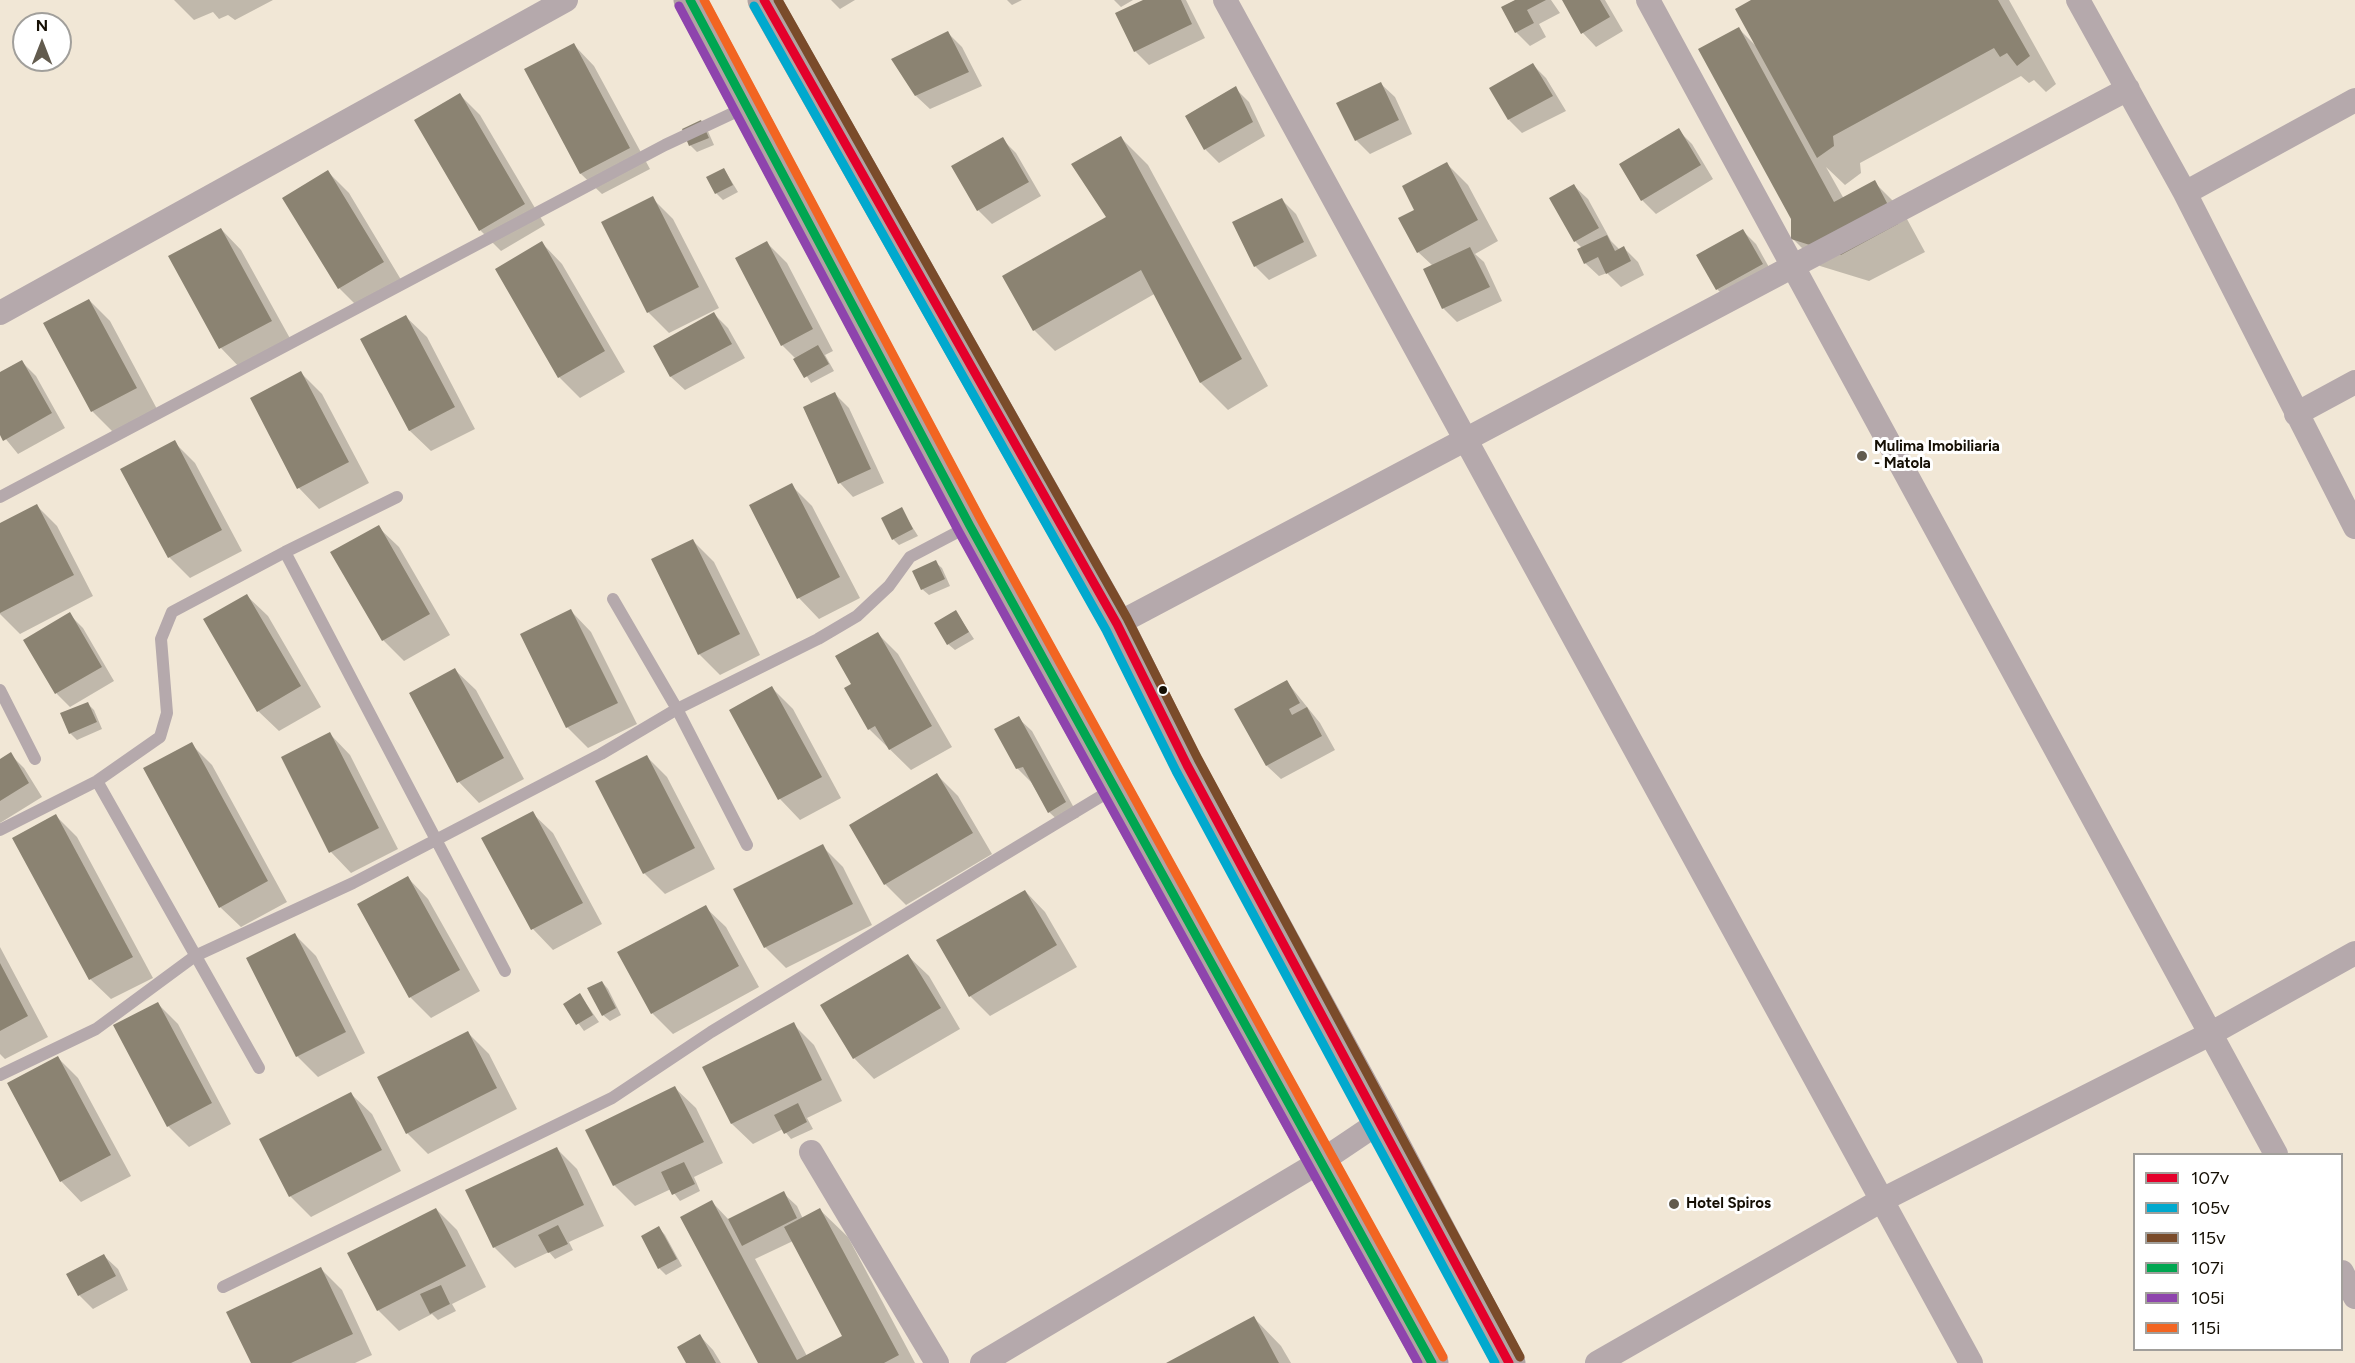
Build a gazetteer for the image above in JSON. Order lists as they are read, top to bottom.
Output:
{
  "places": ["Mulima Imobiliaria - Matola", "Hotel Spiros"],
  "lines": [
    "transit line 107v",
    "transit line 115v",
    "transit line 107i",
    "transit line 115i",
    "transit line 105v",
    "transit line 105i"
  ],
  "legend": [
    "107v",
    "105v",
    "115v",
    "107i",
    "105i",
    "115i"
  ],
  "north": "top"
}
